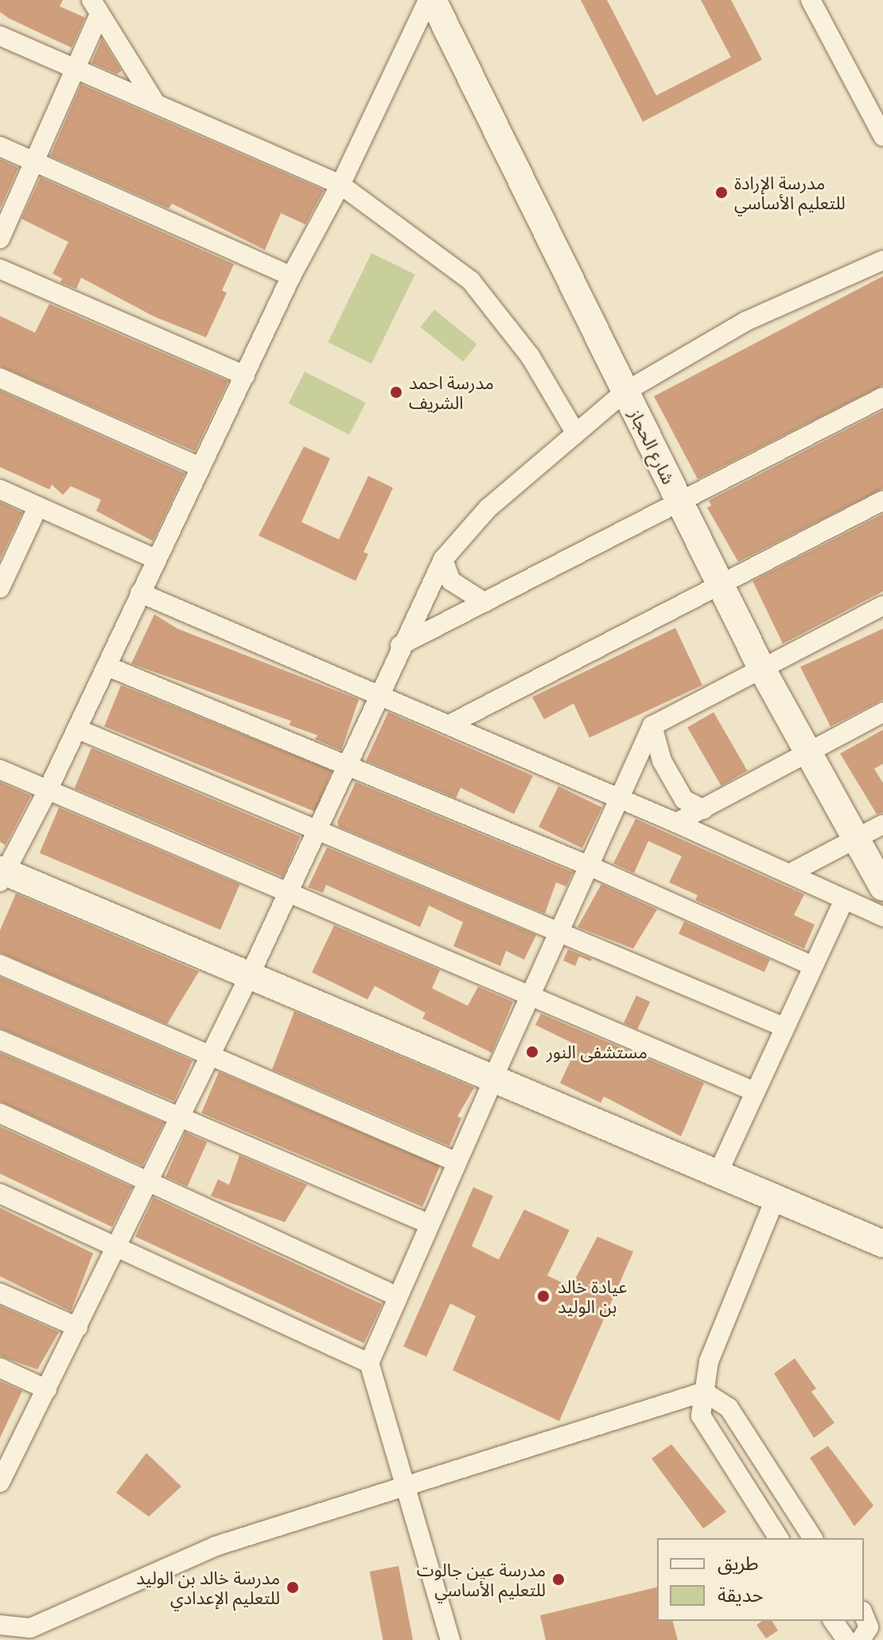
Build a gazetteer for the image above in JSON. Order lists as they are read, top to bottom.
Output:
{
  "streets": {
    "main road": ["شارع الحجاز"]
  },
  "places": [
    "مدرسة الإرادة للتعليم الأساسي",
    "مدرسة احمد الشريف",
    "مستشفى النور",
    "عيادة خالد بن الوليد",
    "مدرسة عين جالوت للتعليم الأساسي",
    "مدرسة خالد بن الوليد للتعليم الإعدادي"
  ],
  "legend": ["طريق", "حديقة"]
}
